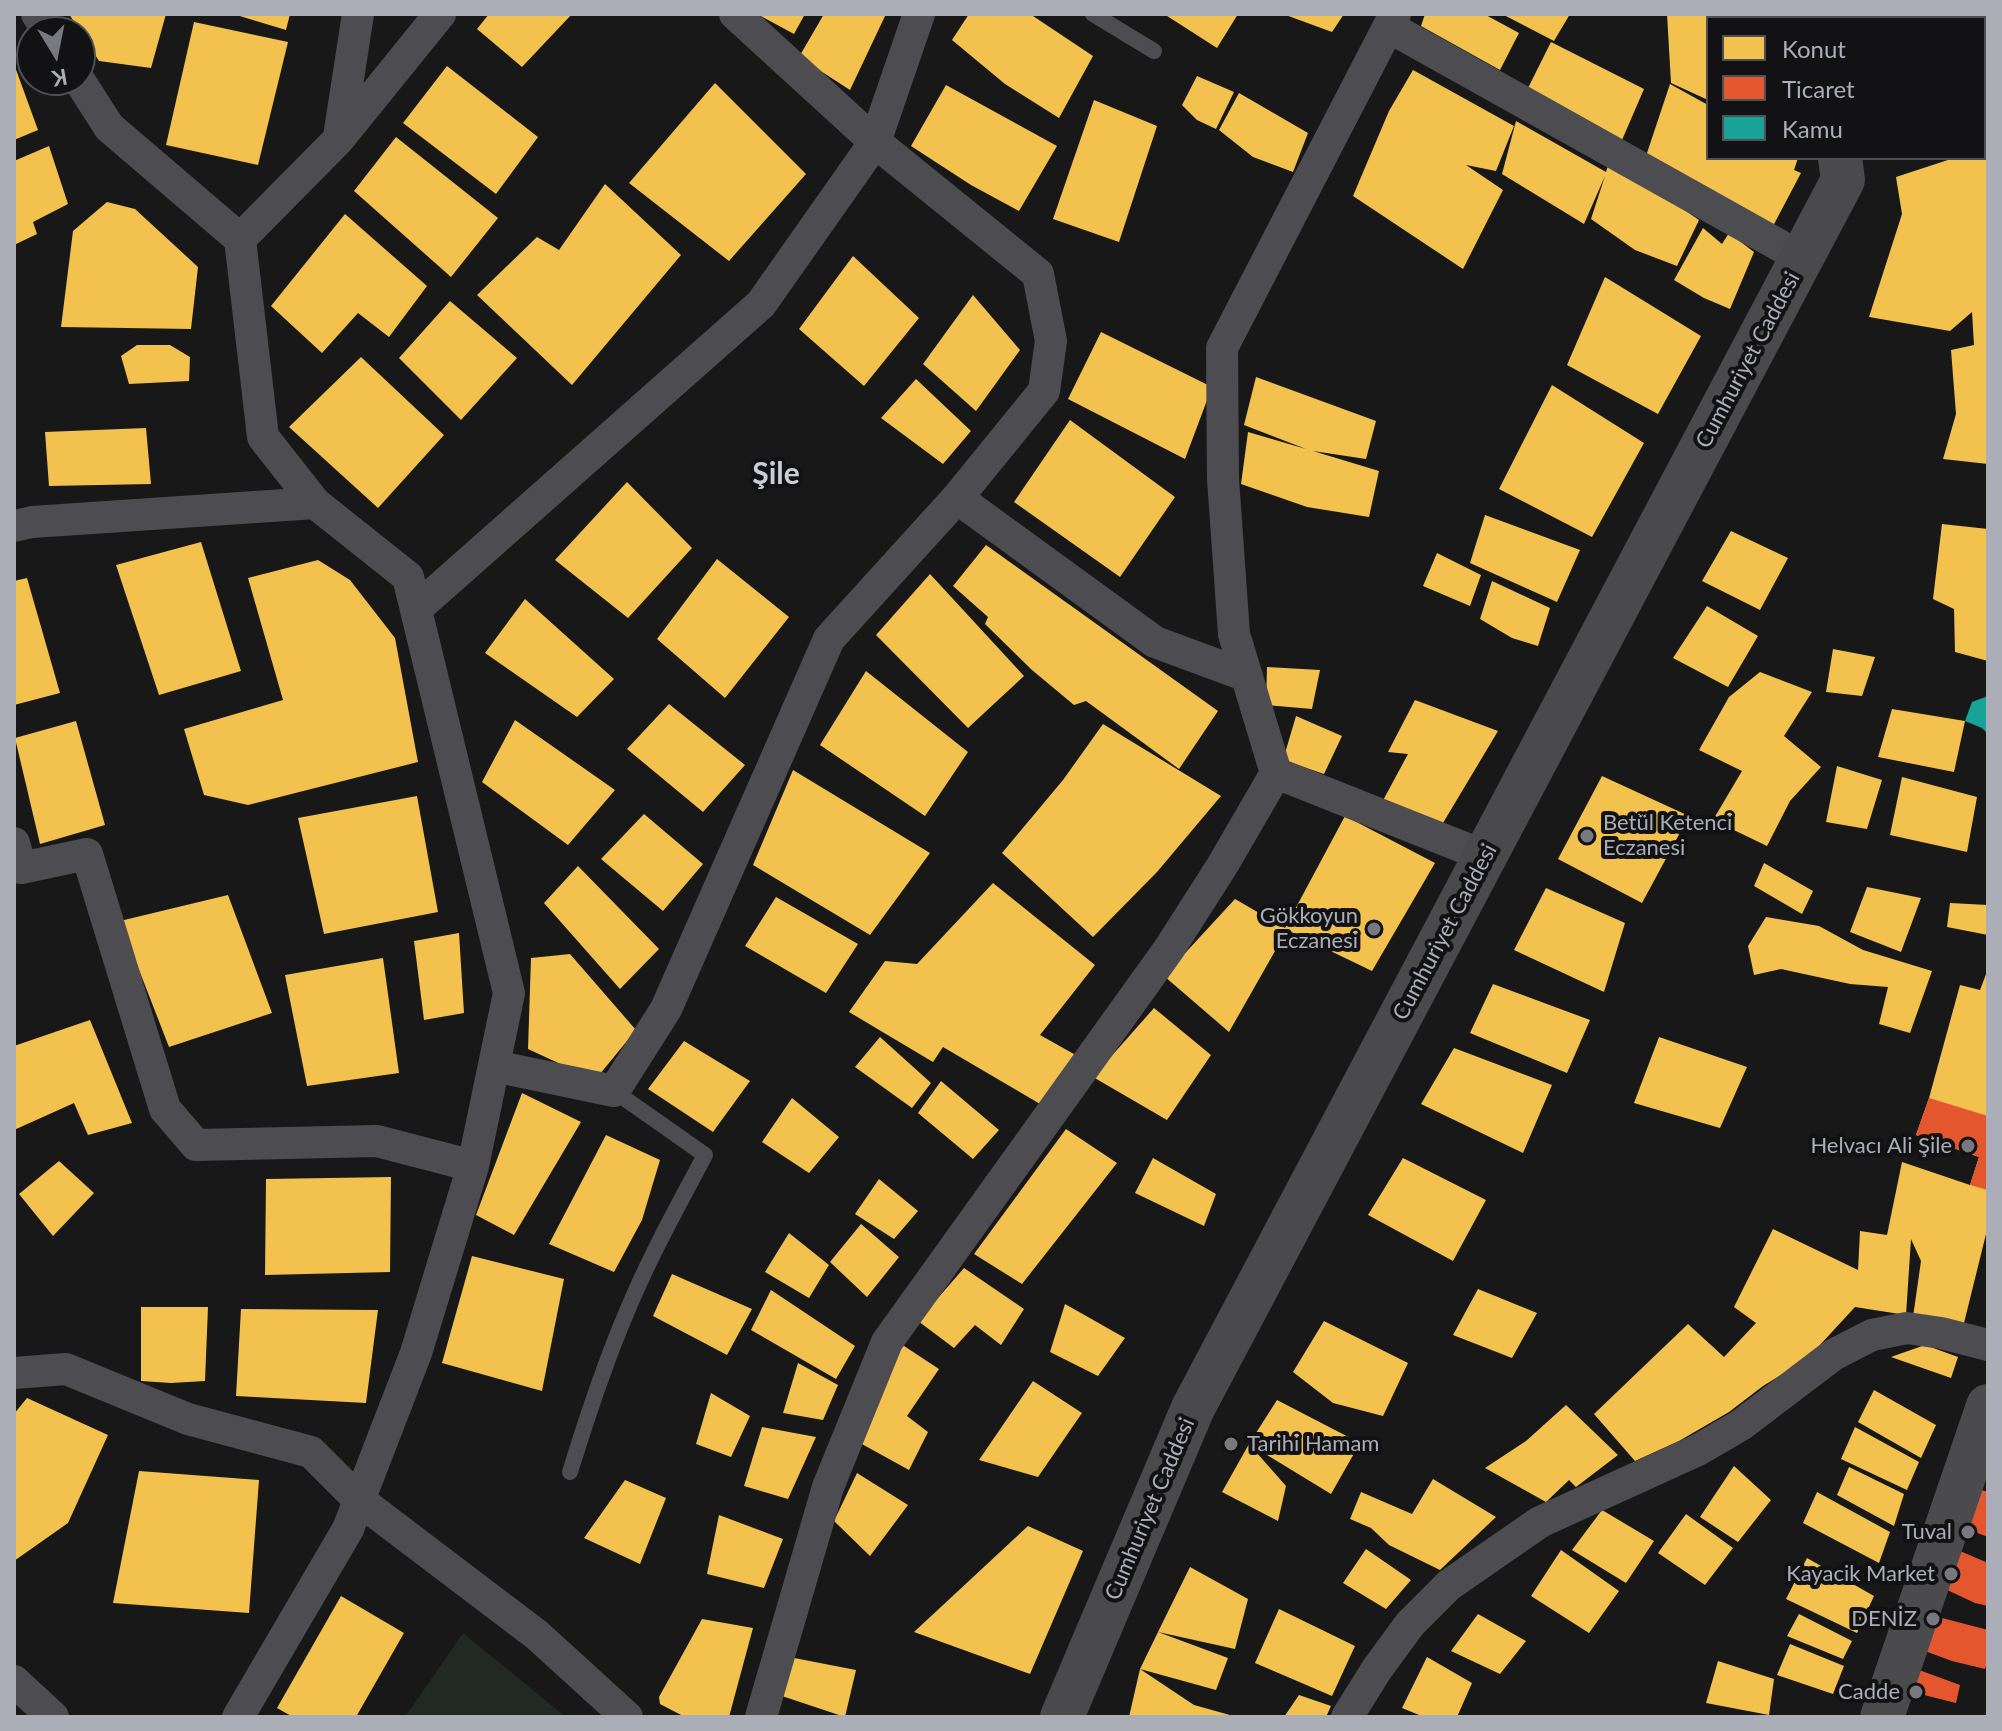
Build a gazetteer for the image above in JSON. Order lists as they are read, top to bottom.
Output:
{
  "streets": {
    "main road": ["Cumhuriyet Caddesi"]
  },
  "districts": ["Şile"],
  "places": [
    "Betül Ketenci Eczanesi",
    "Gökkoyun Eczanesi",
    "Helvacı Ali Şile",
    "Tarihi Hamam",
    "Tuval",
    "Kayacik Market",
    "DENİZ",
    "Cadde"
  ],
  "legend": ["Konut", "Ticaret", "Kamu"],
  "north": "bottom"
}
